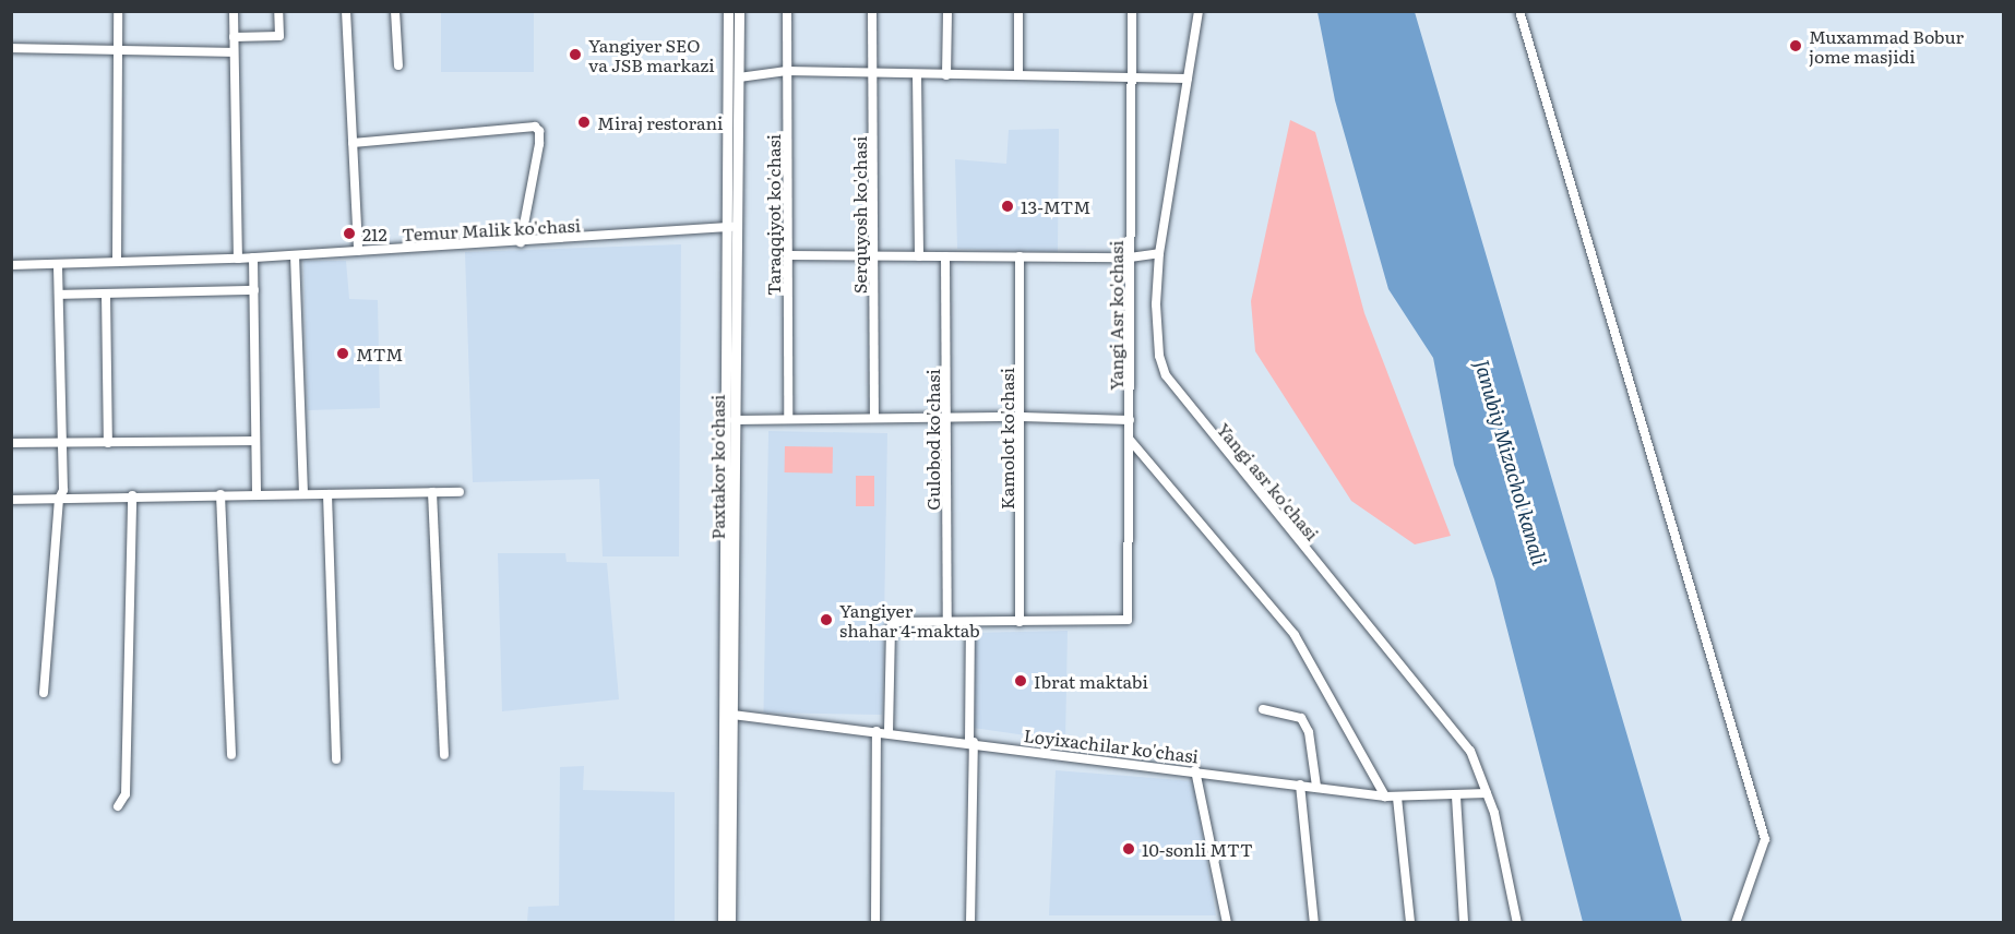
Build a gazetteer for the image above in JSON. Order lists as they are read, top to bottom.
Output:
{
  "streets": {
    "main road": ["Paxtakor ko'chasi"],
    "street": [
      "Taraqqiyot ko'chasi",
      "Serquyosh ko'chasi",
      "Temur Malik ko'chasi",
      "Yangi Asr ko'chasi",
      "Kamolot ko'chasi",
      "Gulobod ko'chasi",
      "Yangi asr ko'chasi",
      "Loyixachilar ko'chasi"
    ]
  },
  "crossings": [
    ["Temur Malik ko'chasi", "Paxtakor ko'chasi"],
    ["Yangi Asr ko'chasi", "Kamolot ko'chasi"],
    ["Paxtakor ko'chasi", "Loyixachilar ko'chasi"],
    ["Yangi asr ko'chasi", "Loyixachilar ko'chasi"]
  ],
  "water": ["Janubiy Mizachol kanali"],
  "places": [
    "Muxammad Bobur jome masjidi",
    "Yangiyer SEO va JSB markazi",
    "Miraj restorani",
    "13-MTM",
    "212",
    "MTM",
    "Yangiyer shahar 4-maktab",
    "Ibrat maktabi",
    "10-sonli MTT"
  ]
}
